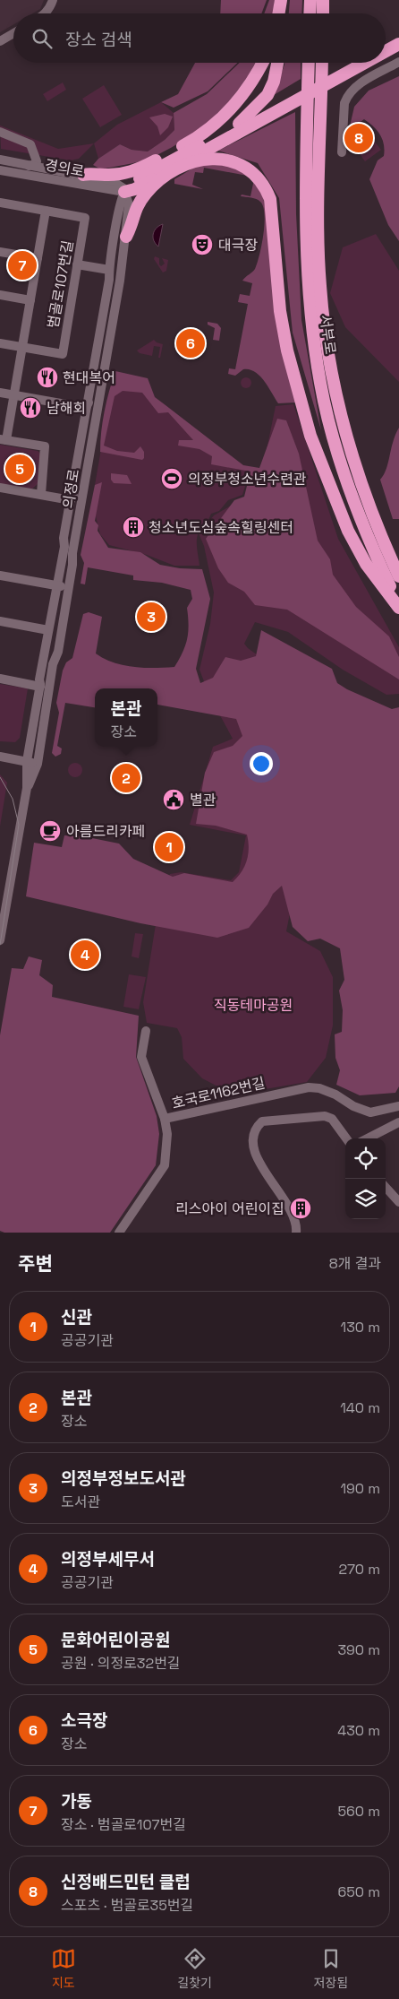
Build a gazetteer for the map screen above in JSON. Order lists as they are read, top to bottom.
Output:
{
  "streets": {
    "highway": ["서부로"],
    "street": [
      "경의로",
      "범골로107번길",
      "의정로",
      "호국로1162번길"
    ]
  },
  "crossings": [
    ["경의로", "의정로"]
  ],
  "parks": ["직동테마공원"],
  "places": {
    "theatre": ["대극장"],
    "restaurant": ["현대복어", "남해회"],
    "sports": ["의정부청소년수련관"],
    "building": ["청소년도심숲속힐링센터", "리스아이 어린이집"],
    "public building": ["별관"],
    "cafe": ["아름드리카페"]
  },
  "page": {
    "search": "장소 검색",
    "pins": [
      "8",
      "7",
      "6",
      "5",
      "3",
      "2",
      "1",
      "4"
    ],
    "popup": ["본관", "장소"],
    "heading": ["주변", "8개 결과"],
    "list": [
      {
        "mark": "1",
        "name": "신관",
        "note": "공공기관",
        "value": "130 m"
      },
      {
        "mark": "2",
        "name": "본관",
        "note": "장소",
        "value": "140 m"
      },
      {
        "mark": "3",
        "name": "의정부정보도서관",
        "note": "도서관",
        "value": "190 m"
      },
      {
        "mark": "4",
        "name": "의정부세무서",
        "note": "공공기관",
        "value": "270 m"
      },
      {
        "mark": "5",
        "name": "문화어린이공원",
        "note": "공원 · 의정로32번길",
        "value": "390 m"
      },
      {
        "mark": "6",
        "name": "소극장",
        "note": "장소",
        "value": "430 m"
      },
      {
        "mark": "7",
        "name": "가동",
        "note": "장소 · 범골로107번길",
        "value": "560 m"
      },
      {
        "mark": "8",
        "name": "신정배드민턴 클럽",
        "note": "스포츠 · 범골로35번길",
        "value": "650 m"
      }
    ],
    "nav": ["지도", "길찾기", "저장됨"]
  }
}
